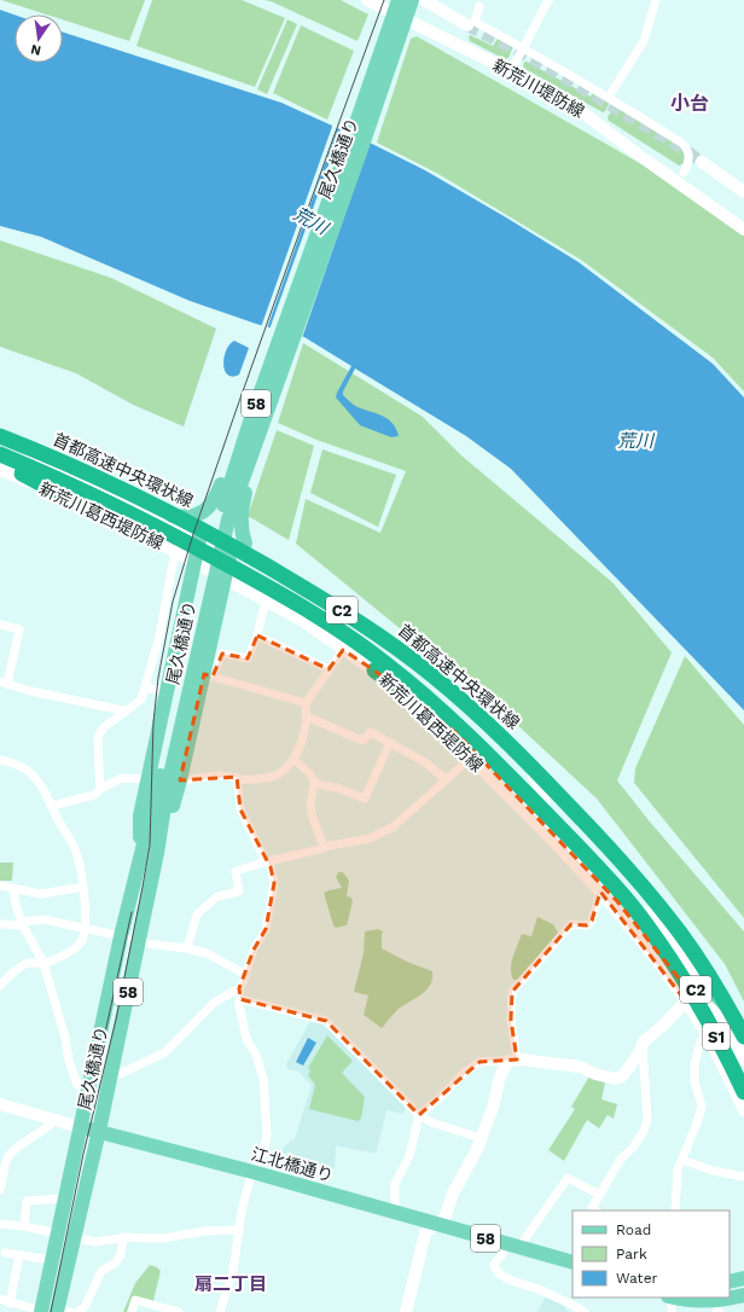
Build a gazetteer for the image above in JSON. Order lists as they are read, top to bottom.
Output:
{
  "streets": {
    "highway": ["首都高速中央環状線", "C2", "S1"],
    "main road": [
      "新荒川堤防線",
      "尾久橋通り",
      "58",
      "新荒川葛西堤防線",
      "江北橋通り"
    ]
  },
  "crossings": [
    ["新荒川堤防線", "尾久橋通り"],
    ["尾久橋通り", "江北橋通り"],
    ["58", "江北橋通り"],
    ["首都高速中央環状線", "S1"]
  ],
  "districts": ["小台", "扇二丁目"],
  "water": ["荒川"],
  "legend": ["Road", "Park", "Water"],
  "north": "bottom"
}
